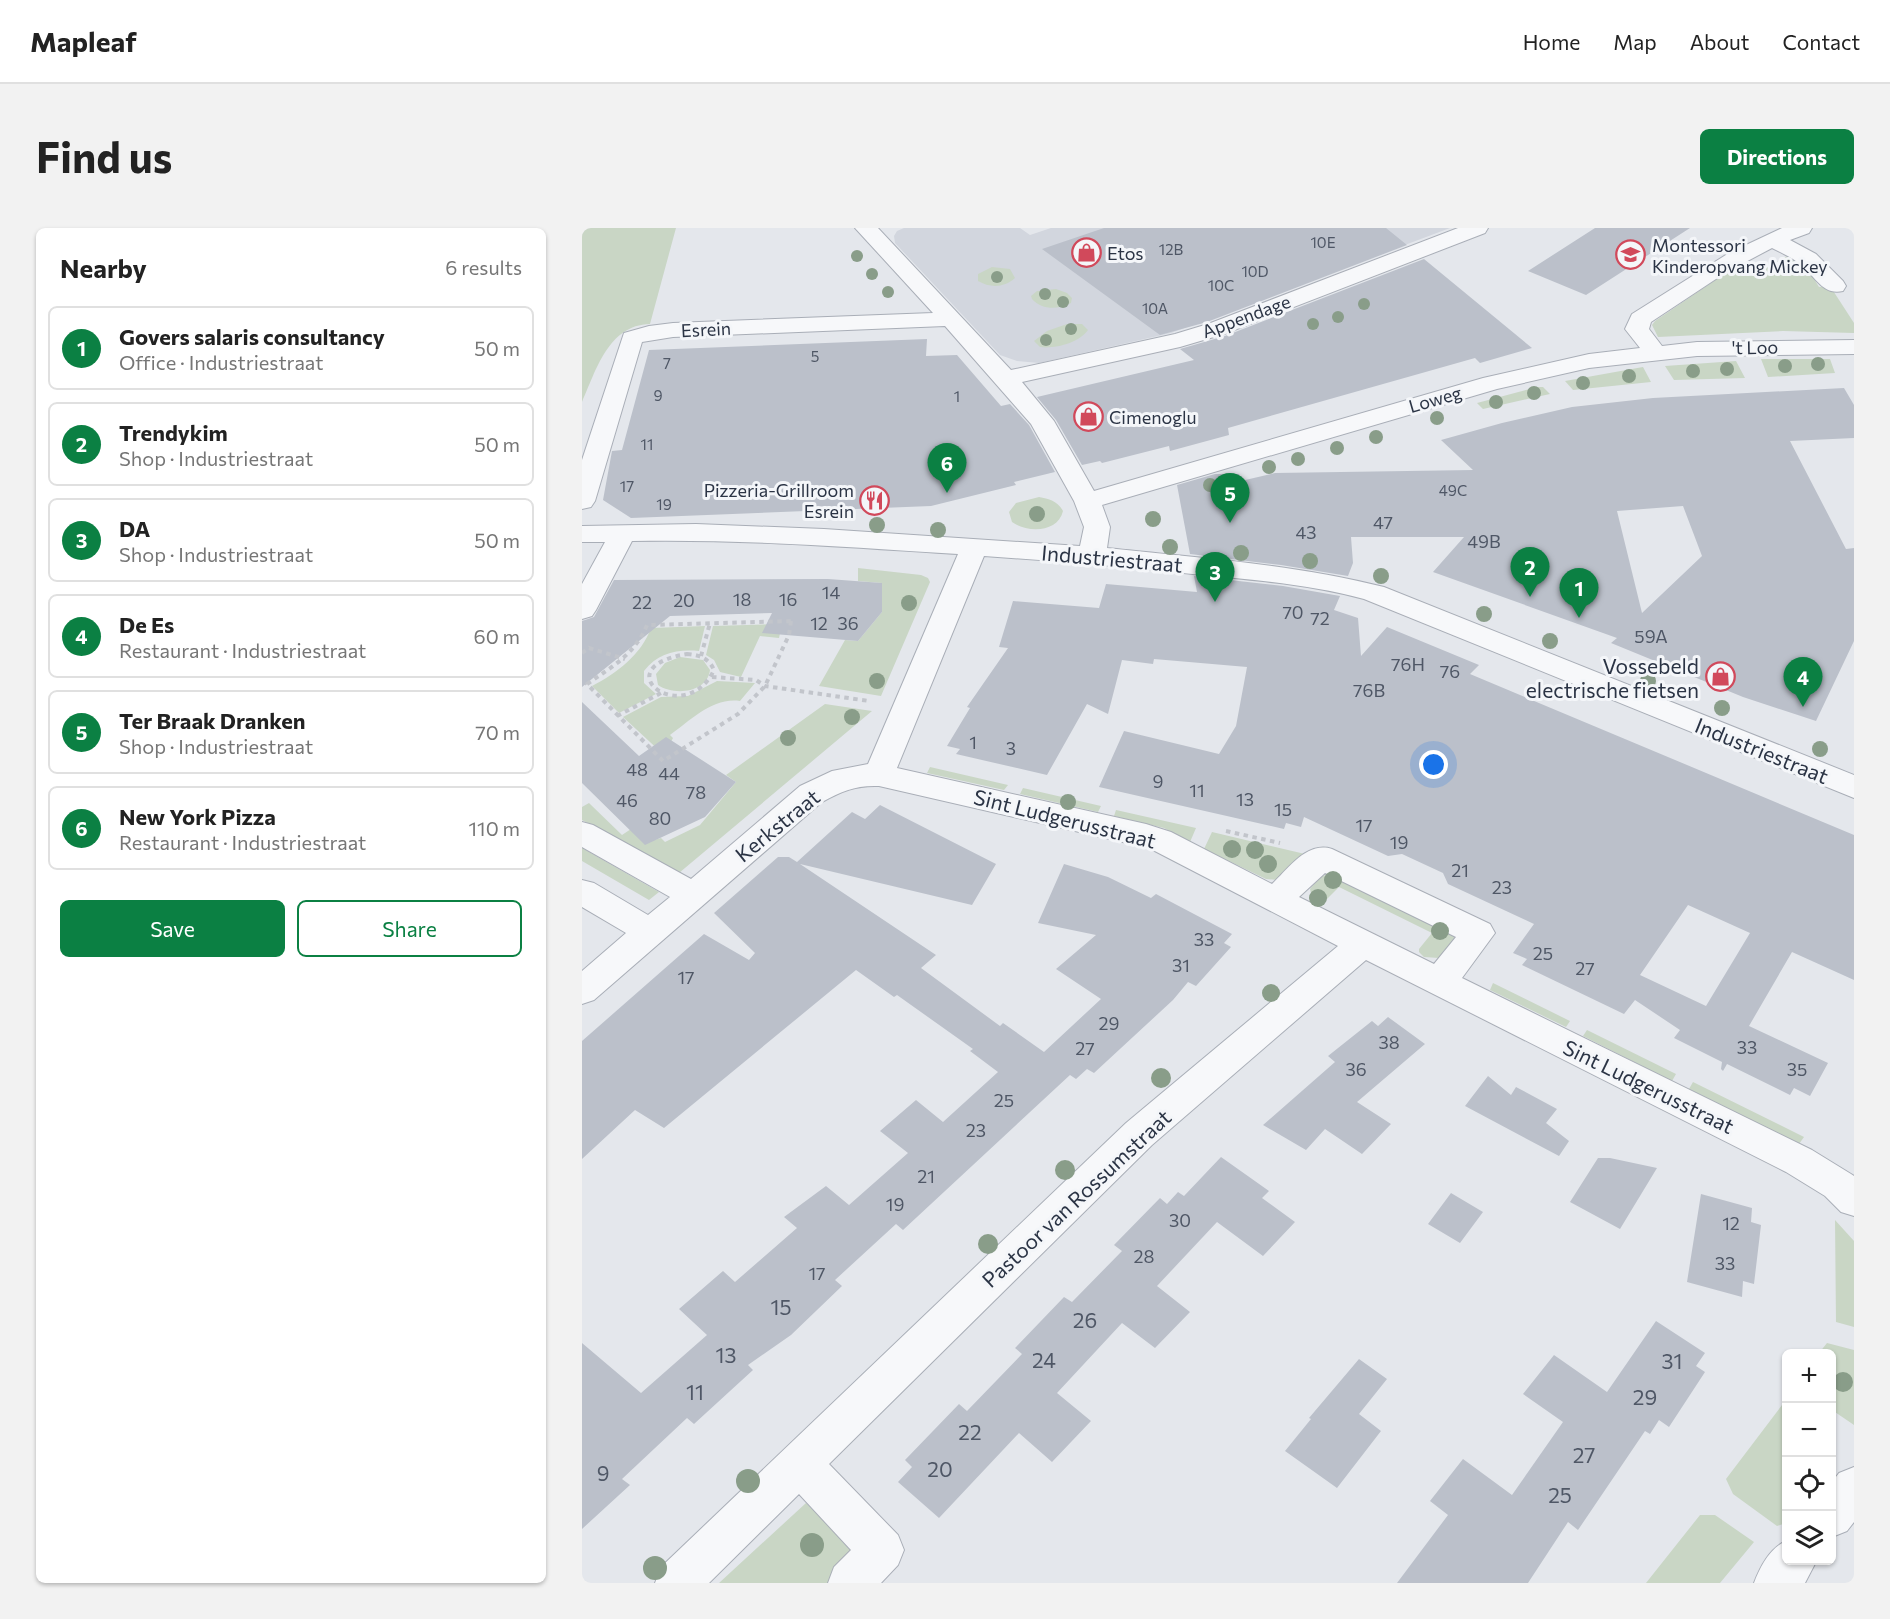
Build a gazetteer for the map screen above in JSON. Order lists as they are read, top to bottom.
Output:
{
  "streets": {
    "street": [
      "Appendage",
      "Esrein",
      "'t Loo",
      "Loweg",
      "Industriestraat",
      "Sint Ludgerusstraat",
      "Kerkstraat",
      "Pastoor van Rossumstraat"
    ]
  },
  "crossings": [
    ["'t Loo", "Loweg"],
    ["Sint Ludgerusstraat", "Kerkstraat"],
    ["Sint Ludgerusstraat", "Pastoor van Rossumstraat"]
  ],
  "places": {
    "shop": ["Etos", "Cimenoglu", "Vossebeld electrische fietsen"],
    "school or university": ["Montessori Kinderopvang Mickey"],
    "restaurant": ["Pizzeria-Grillroom Esrein"]
  },
  "house_numbers": [
    "10E",
    "12B",
    "10D",
    "10C",
    "10A",
    "5",
    "7",
    "9",
    "1",
    "11",
    "17",
    "49C",
    "19",
    "47",
    "43",
    "49B",
    "14",
    "18",
    "16",
    "20",
    "22",
    "70",
    "72",
    "12",
    "36",
    "59A",
    "76H",
    "76",
    "76B",
    "1",
    "3",
    "48",
    "44",
    "9",
    "11",
    "78",
    "13",
    "46",
    "15",
    "80",
    "17",
    "19",
    "21",
    "23",
    "33",
    "25",
    "31",
    "27",
    "17",
    "29",
    "38",
    "33",
    "27",
    "36",
    "35",
    "25",
    "23",
    "21",
    "19",
    "30",
    "12",
    "28",
    "33",
    "17",
    "15",
    "26",
    "13",
    "24",
    "31",
    "11",
    "29",
    "22",
    "27",
    "20",
    "9",
    "25"
  ],
  "page": {
    "header": "Mapleaf",
    "nav": [
      "Home",
      "Map",
      "About",
      "Contact"
    ],
    "buttons": [
      "Directions",
      ["Save", "Share"]
    ],
    "title": "Find us",
    "heading": ["Nearby", "6 results"],
    "list": [
      {
        "mark": "1",
        "name": "Govers salaris consultancy",
        "note": "Office · Industriestraat",
        "value": "50 m"
      },
      {
        "mark": "2",
        "name": "Trendykim",
        "note": "Shop · Industriestraat",
        "value": "50 m"
      },
      {
        "mark": "3",
        "name": "DA",
        "note": "Shop · Industriestraat",
        "value": "50 m"
      },
      {
        "mark": "4",
        "name": "De Es",
        "note": "Restaurant · Industriestraat",
        "value": "60 m"
      },
      {
        "mark": "5",
        "name": "Ter Braak Dranken",
        "note": "Shop · Industriestraat",
        "value": "70 m"
      },
      {
        "mark": "6",
        "name": "New York Pizza",
        "note": "Restaurant · Industriestraat",
        "value": "110 m"
      }
    ],
    "pins": [
      "6",
      "5",
      "2",
      "3",
      "1",
      "4"
    ],
    "map_buttons": ["+", "−"]
  }
}
